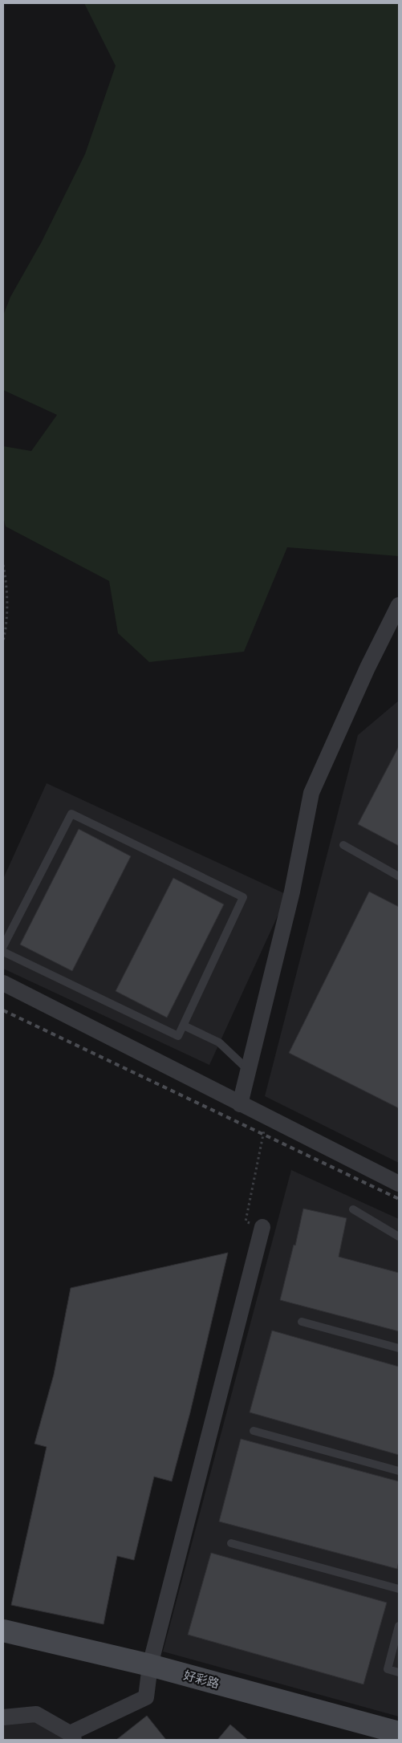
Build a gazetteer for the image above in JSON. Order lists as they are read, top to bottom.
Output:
{
  "streets": {
    "street": ["好彩路"]
  }
}
